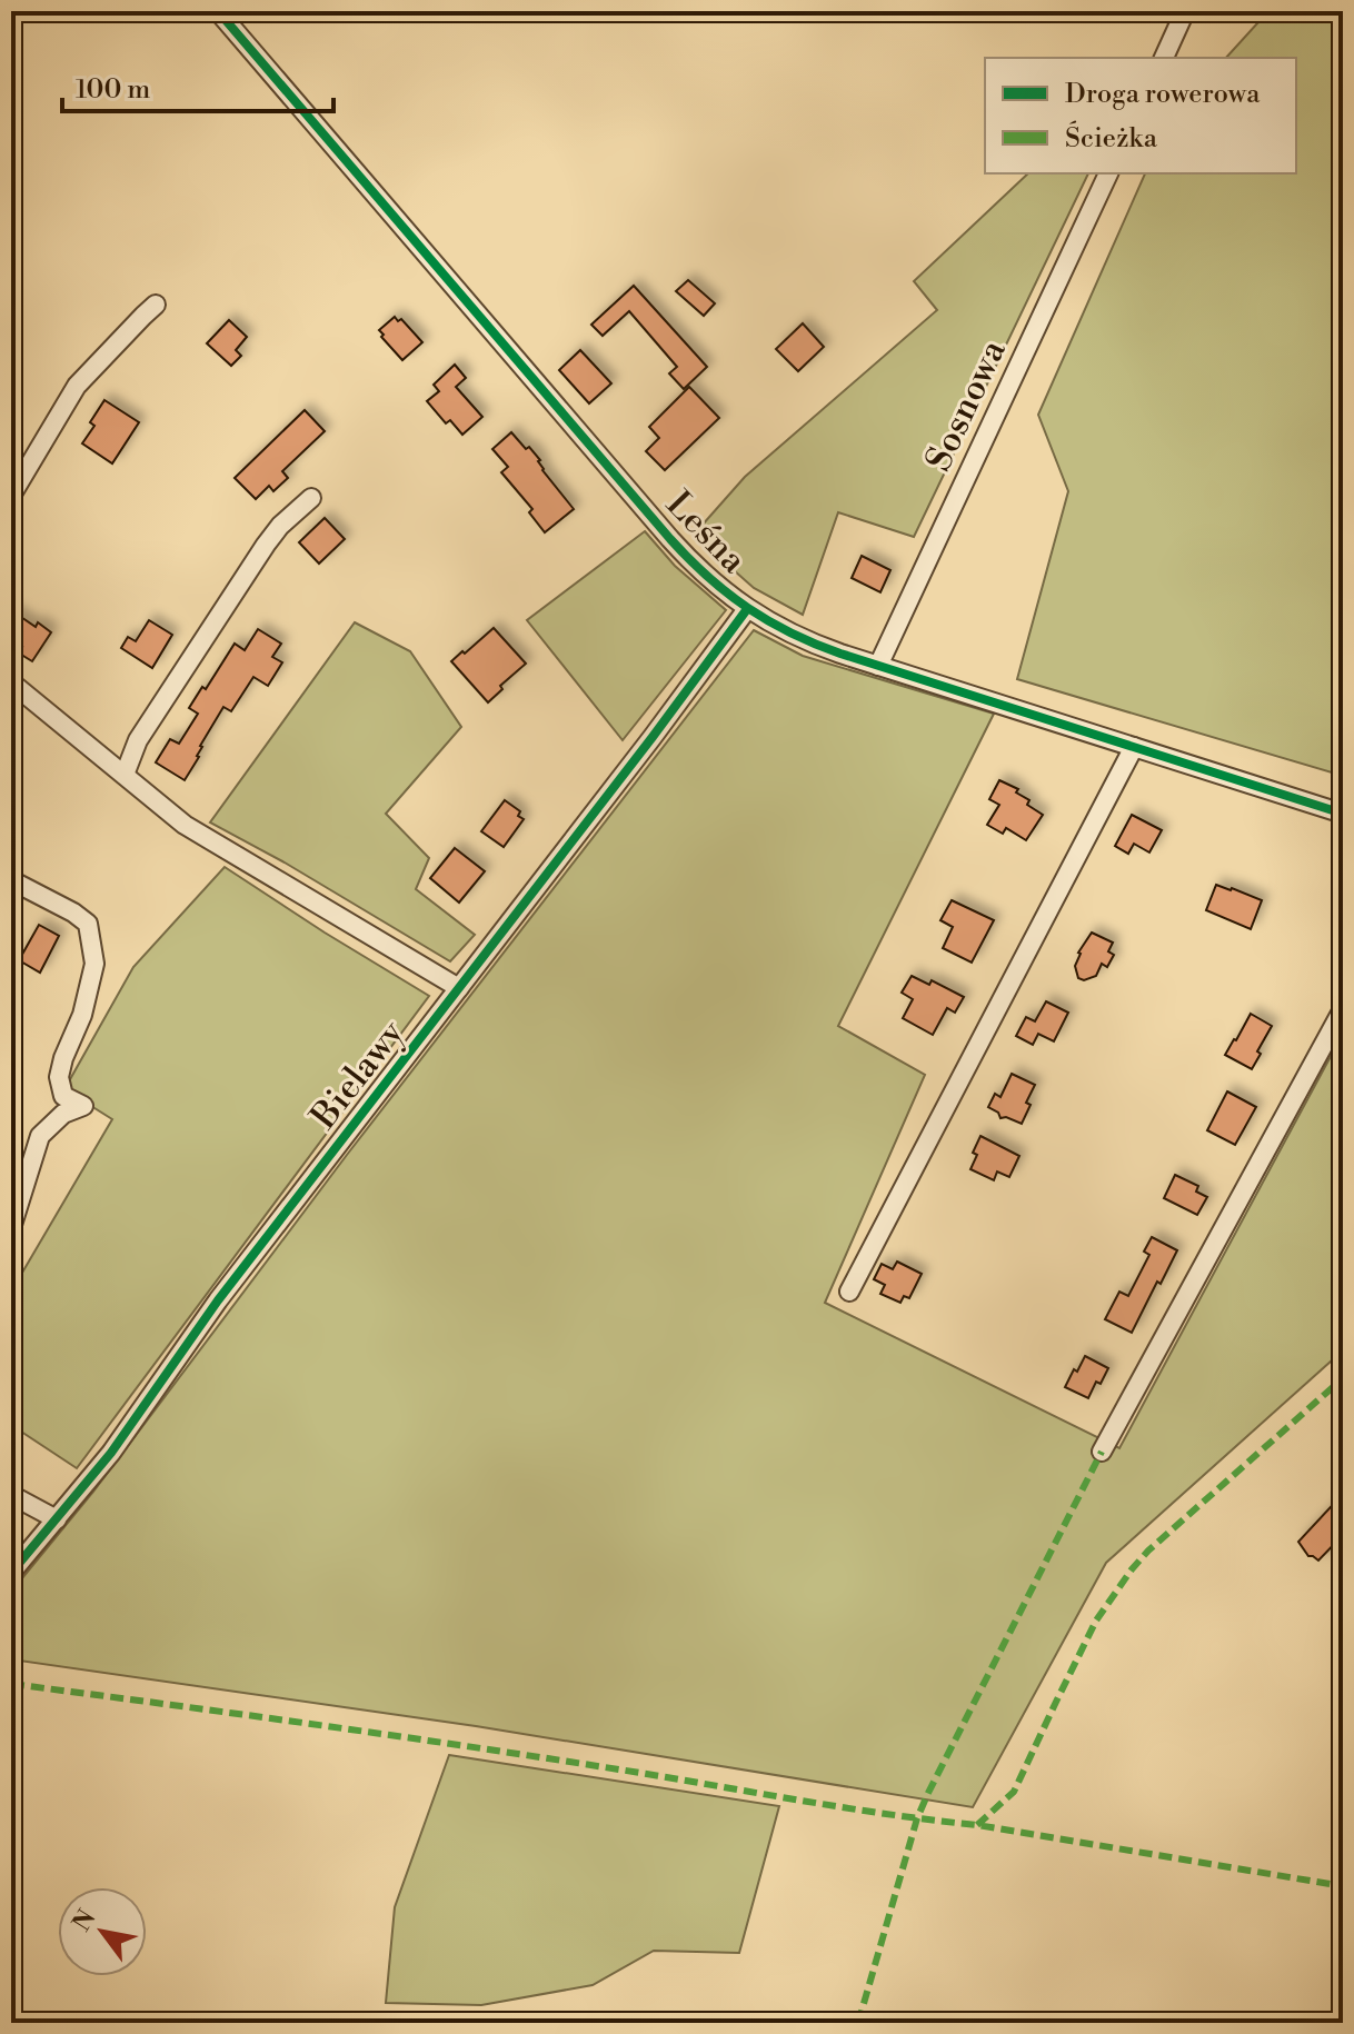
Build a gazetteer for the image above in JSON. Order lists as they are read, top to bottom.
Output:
{
  "streets": {
    "street": ["Sosnowa", "Leśna", "Bielawy"]
  },
  "crossings": [
    ["Sosnowa", "Leśna"],
    ["Leśna", "Bielawy"]
  ],
  "legend": ["Droga rowerowa", "Ścieżka"],
  "scale_bar": "100 m",
  "north": "top left"
}
